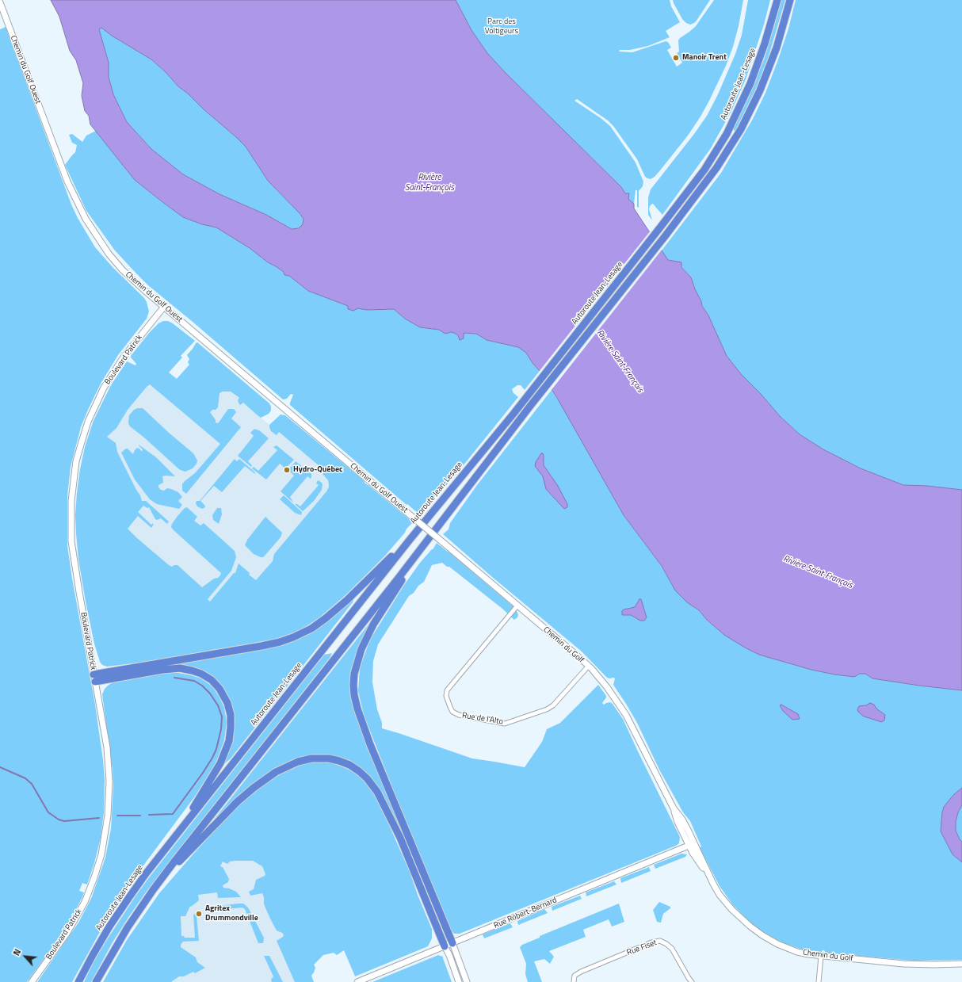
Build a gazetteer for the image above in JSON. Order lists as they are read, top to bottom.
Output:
{
  "streets": {
    "highway": ["Autoroute Jean-Lesage"],
    "street": [
      "Chemin du Golf Ouest",
      "Boulevard Patrick",
      "Chemin du Golf",
      "Rue de l'Alto",
      "Rue Robert-Bernard",
      "Rue Fiset"
    ]
  },
  "crossings": [
    ["Chemin du Golf Ouest", "Boulevard Patrick"],
    ["Chemin du Golf Ouest", "Chemin du Golf"],
    ["Chemin du Golf", "Rue de l'Alto"],
    ["Chemin du Golf", "Rue Robert-Bernard"]
  ],
  "water": ["Rivière Saint-François"],
  "parks": ["Parc des Voltigeurs"],
  "places": ["Manoir Trent", "Hydro-Québec", "Agritex Drummondville"],
  "north": "top left"
}
